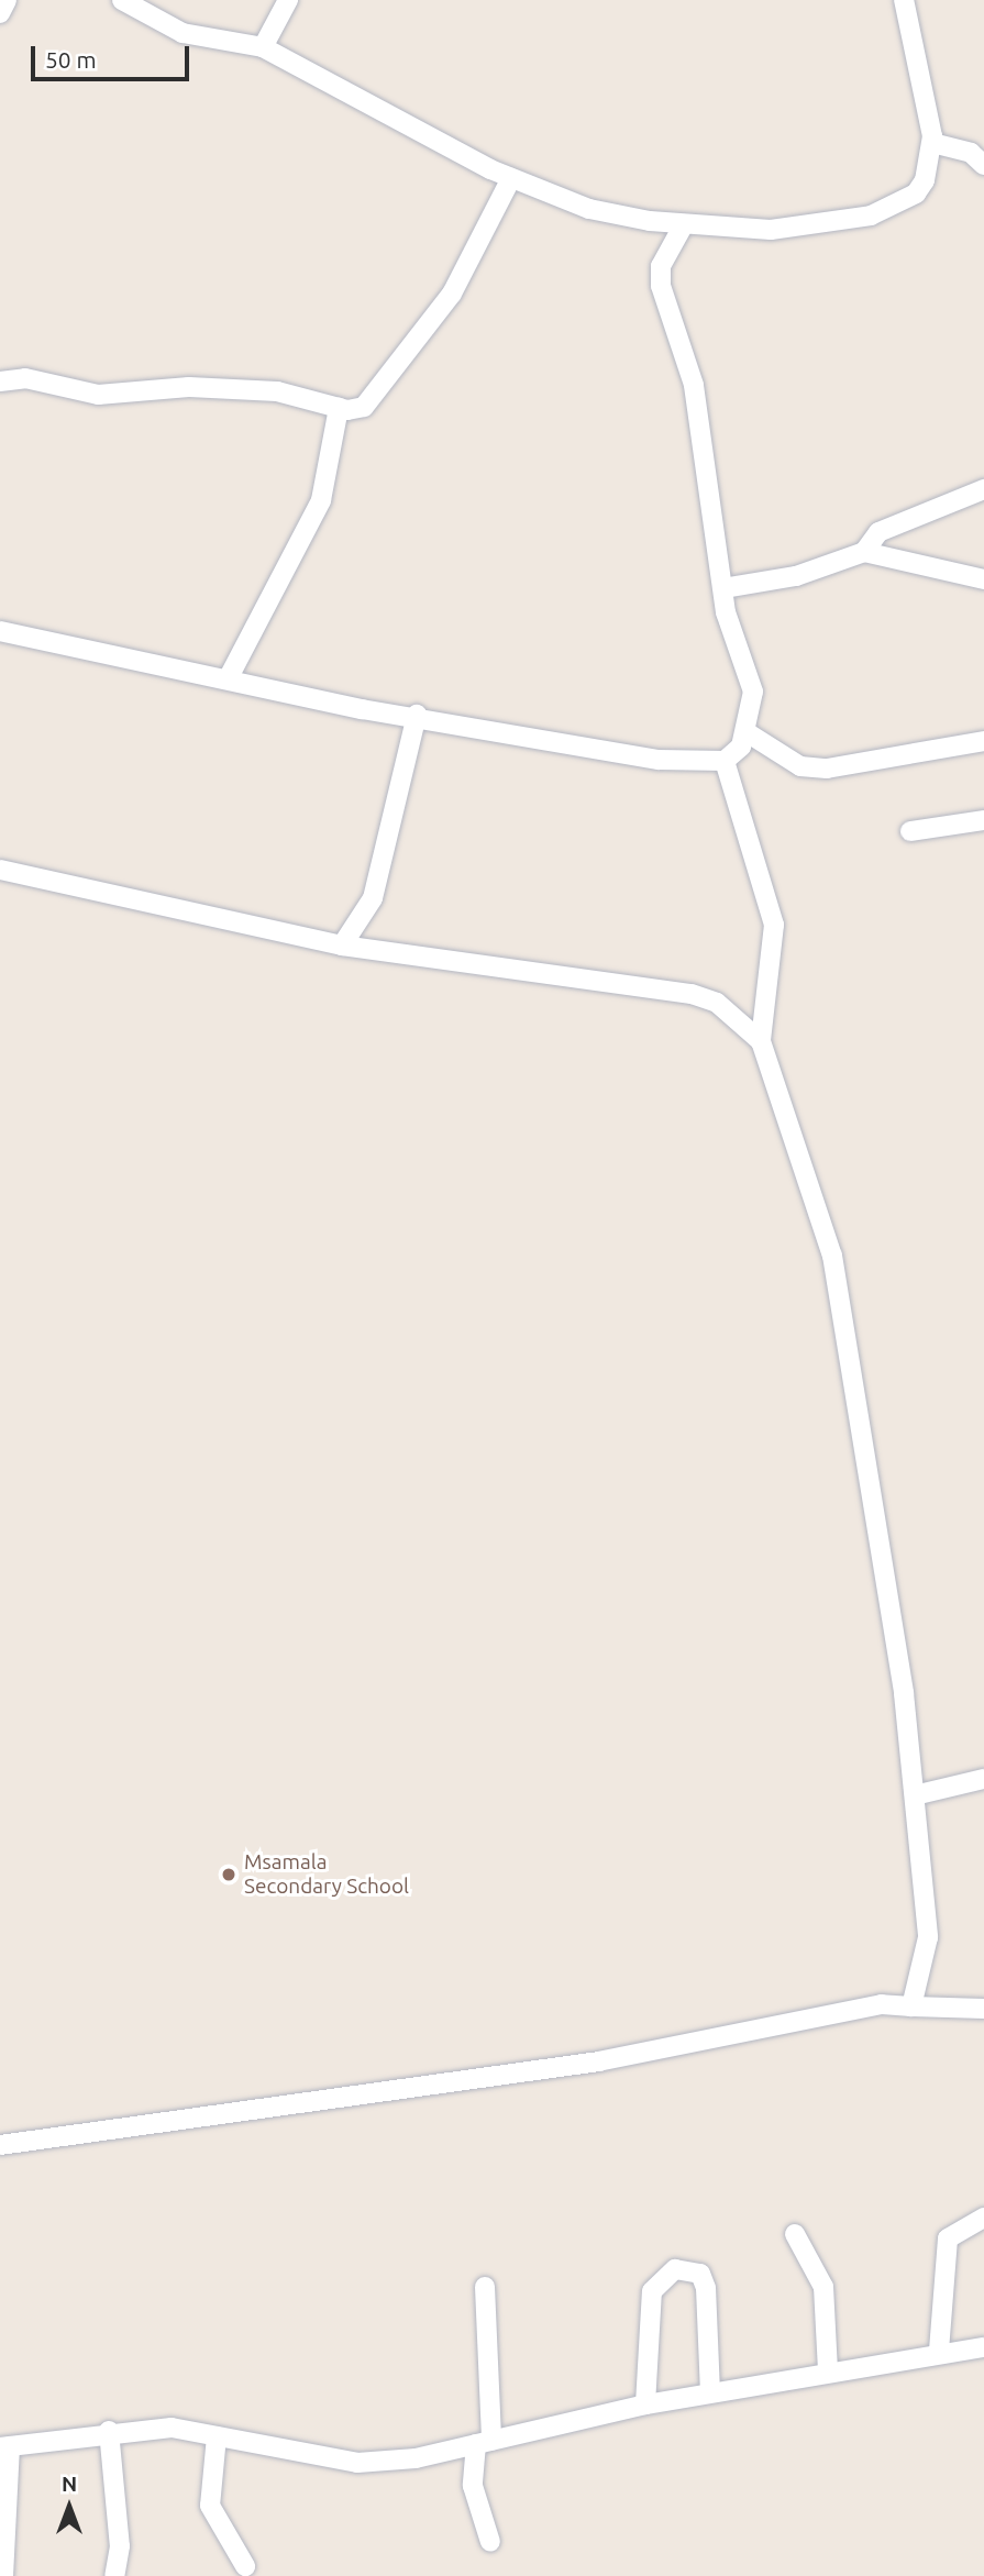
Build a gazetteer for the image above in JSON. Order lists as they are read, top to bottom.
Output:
{
  "places": ["Msamala Secondary School"],
  "scale_bar": "50 m",
  "north": "top"
}
